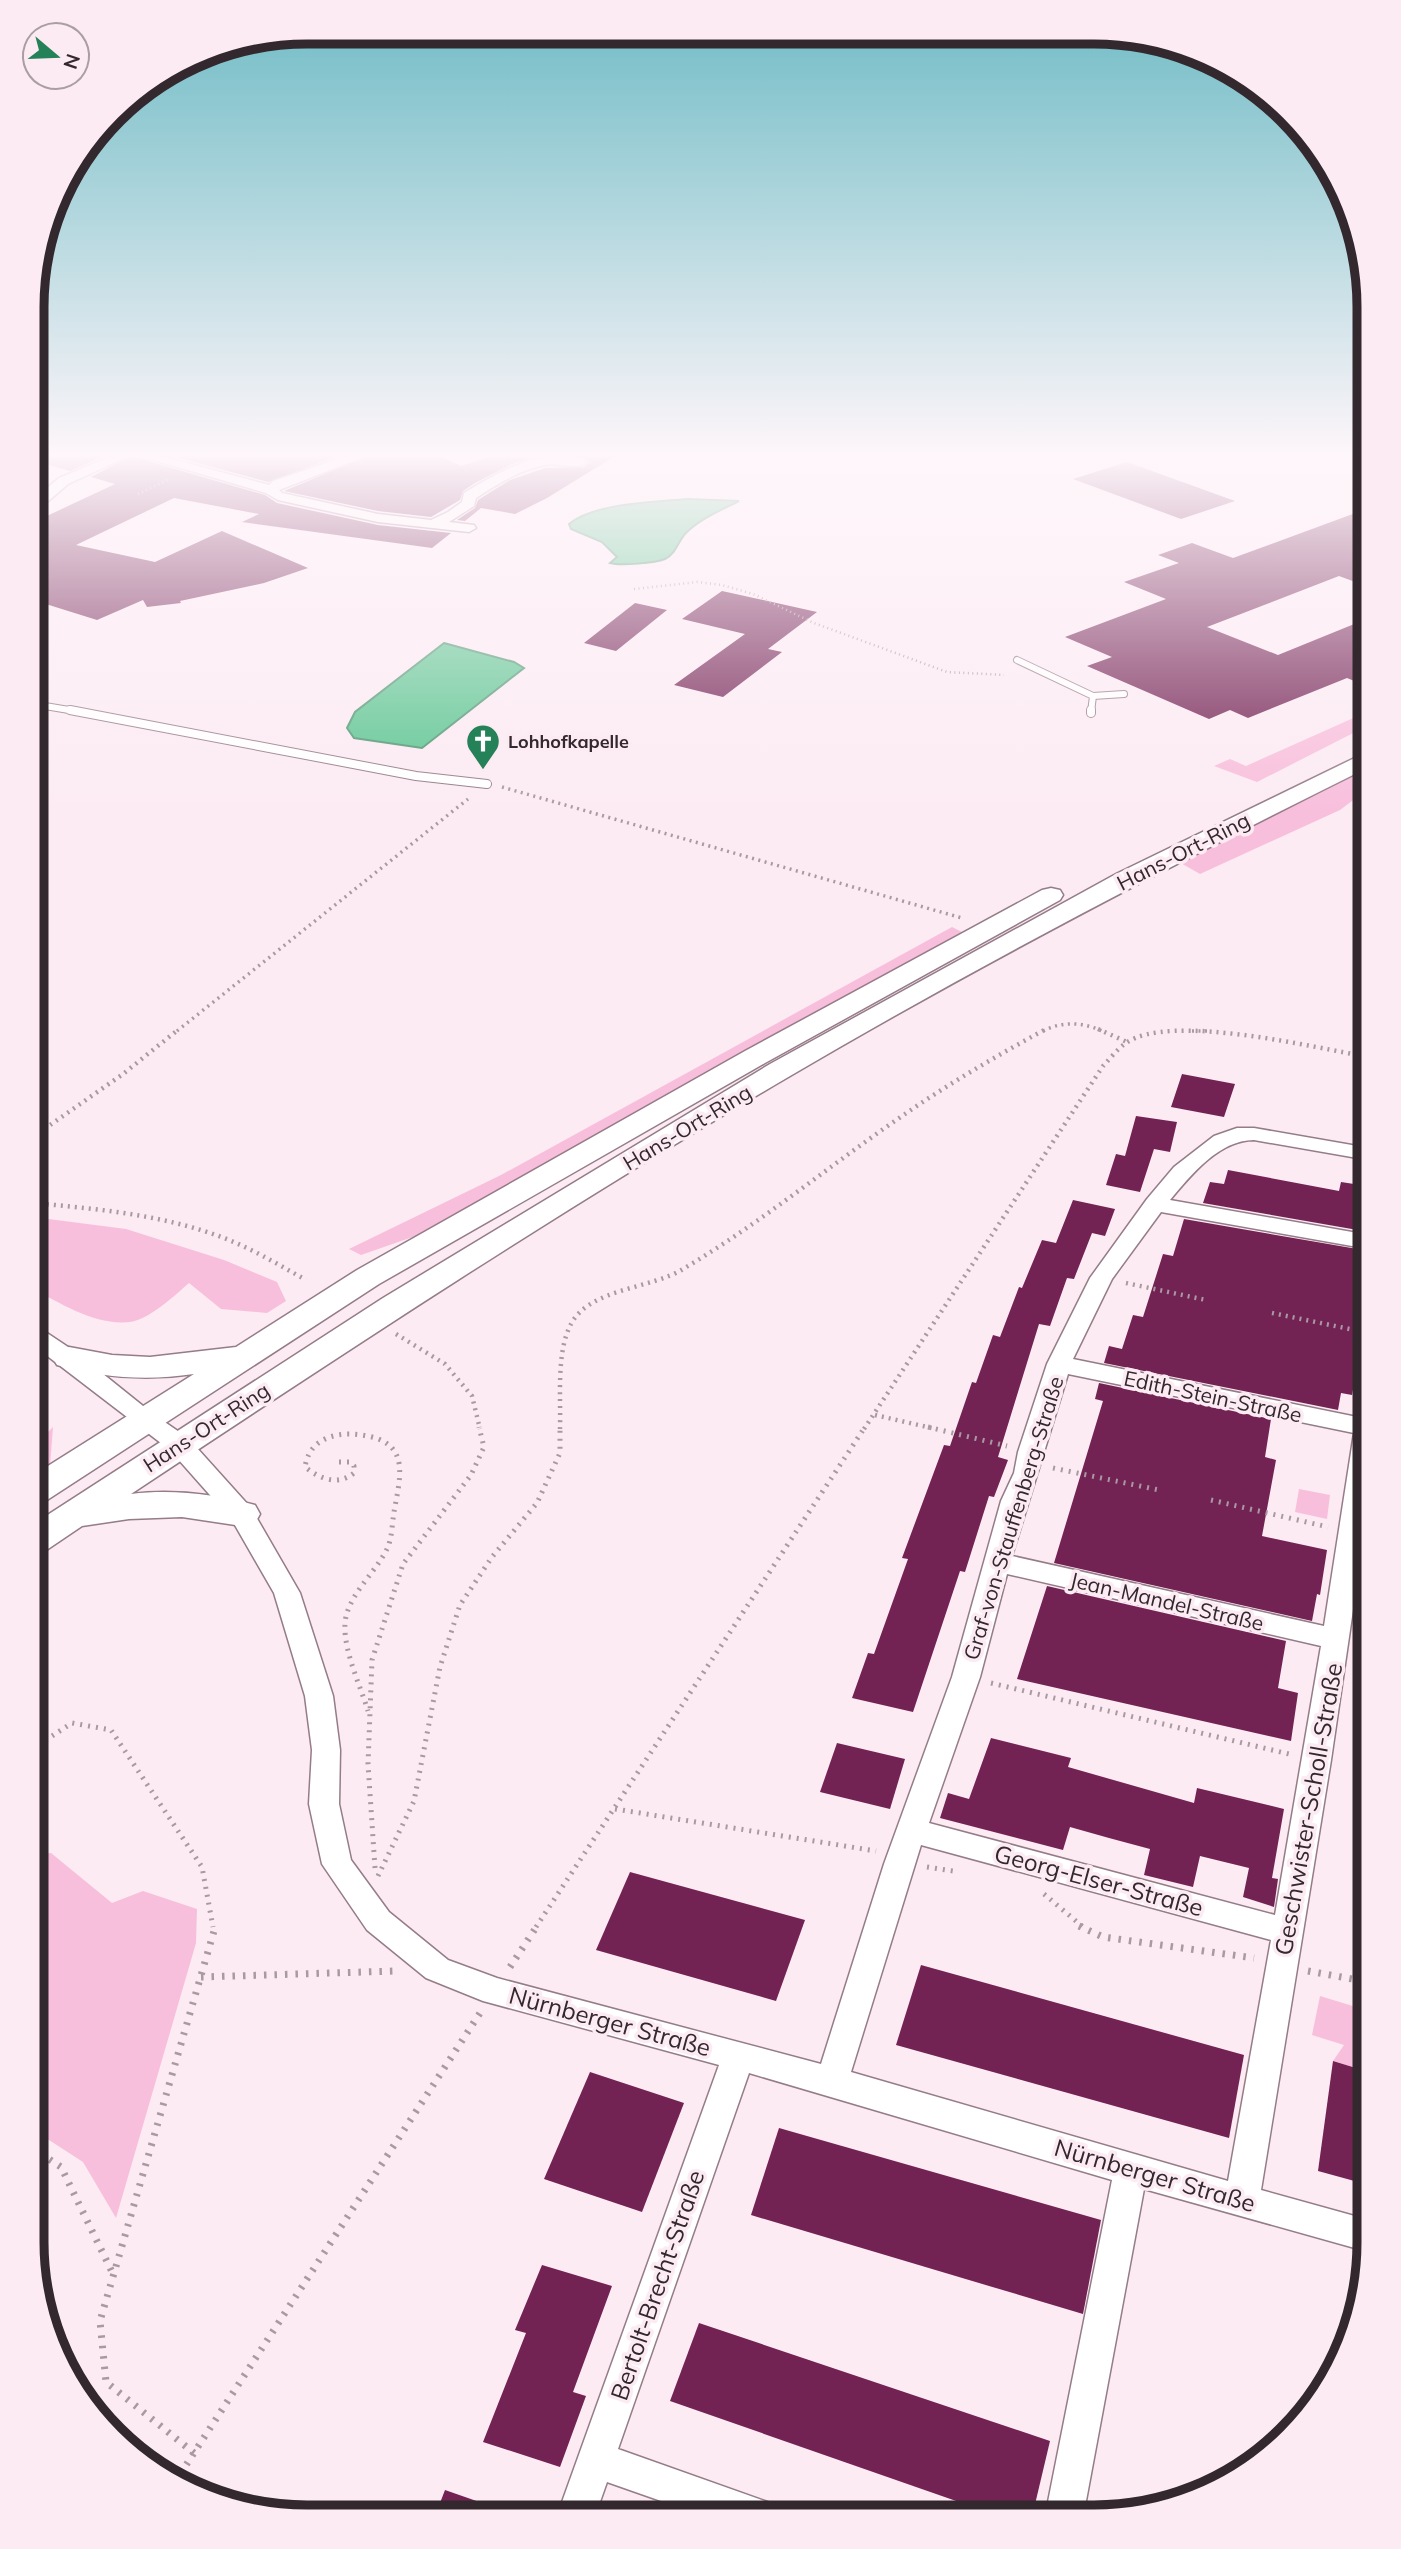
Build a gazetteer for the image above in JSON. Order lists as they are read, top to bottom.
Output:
{
  "streets": {
    "main road": ["Hans-Ort-Ring"],
    "street": [
      "Edith-Stein-Straße",
      "Graf-von-Stauffenberg-Straße",
      "Jean-Mandel-Straße",
      "Geschwister-Scholl-Straße",
      "Georg-Elser-Straße",
      "Nürnberger Straße",
      "Bertolt-Brecht-Straße"
    ]
  },
  "crossings": [
    ["Hans-Ort-Ring", "Nürnberger Straße"],
    ["Edith-Stein-Straße", "Graf-von-Stauffenberg-Straße"],
    ["Graf-von-Stauffenberg-Straße", "Jean-Mandel-Straße"],
    ["Graf-von-Stauffenberg-Straße", "Georg-Elser-Straße"],
    ["Graf-von-Stauffenberg-Straße", "Nürnberger Straße"],
    ["Jean-Mandel-Straße", "Geschwister-Scholl-Straße"],
    ["Geschwister-Scholl-Straße", "Georg-Elser-Straße"],
    ["Geschwister-Scholl-Straße", "Nürnberger Straße"],
    ["Nürnberger Straße", "Bertolt-Brecht-Straße"]
  ],
  "places": {
    "church": ["Lohhofkapelle"]
  },
  "north": "right"
}
